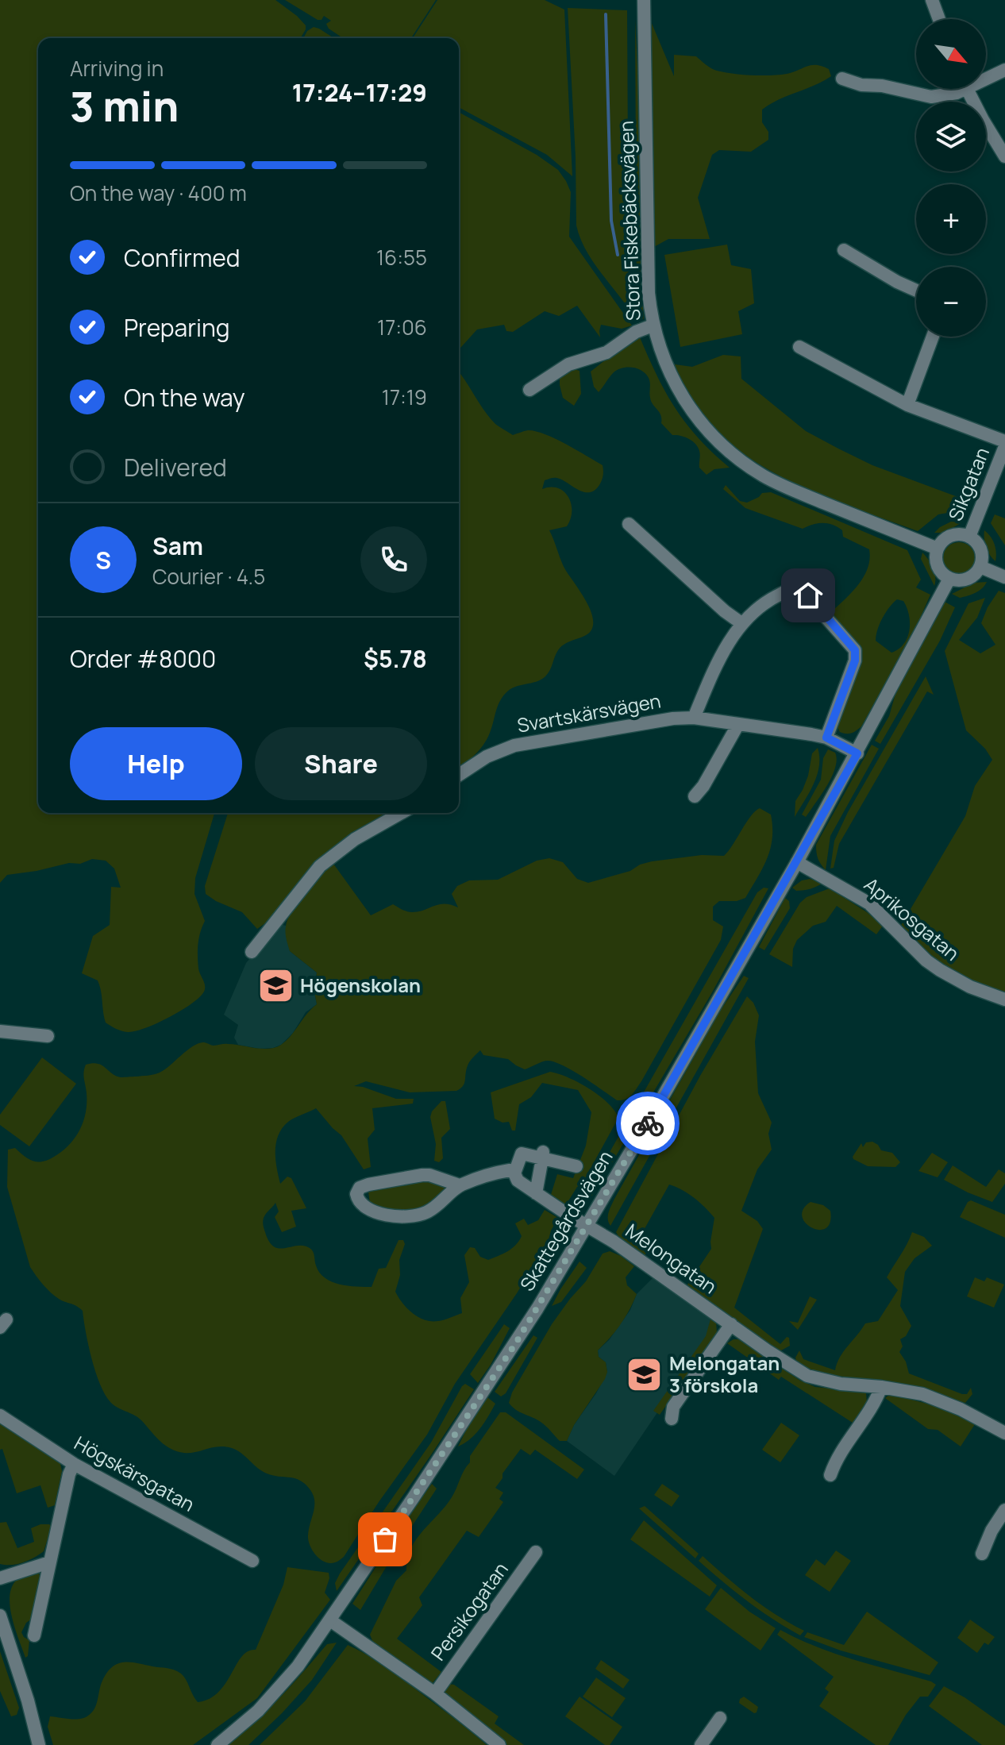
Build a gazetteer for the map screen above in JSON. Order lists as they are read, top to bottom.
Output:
{
  "streets": {
    "street": [
      "Stora Fiskebäcksvägen",
      "Sikgatan",
      "Svartskärsvägen",
      "Aprikosgatan",
      "Skattegårdsvägen",
      "Melongatan",
      "Högskärsgatan",
      "Persikogatan"
    ]
  },
  "crossings": [
    ["Stora Fiskebäcksvägen", "Sikgatan"],
    ["Stora Fiskebäcksvägen", "Skattegårdsvägen"],
    ["Sikgatan", "Skattegårdsvägen"],
    ["Svartskärsvägen", "Skattegårdsvägen"],
    ["Aprikosgatan", "Skattegårdsvägen"],
    ["Skattegårdsvägen", "Melongatan"]
  ],
  "places": {
    "school or university": ["Högenskolan", "Melongatan 3 förskola"]
  },
  "north": "bottom right",
  "page": {
    "map_buttons": ["+", "−"],
    "heading": ["3 min", "Arriving in", "17:24–17:29"],
    "panel": [
      "Sam",
      "Courier · 4.5",
      "Order #8000",
      "$5.78"
    ],
    "bar": "On the way · 400 m",
    "list": [
      ["Confirmed", "16:55"],
      ["Preparing", "17:06"],
      ["On the way", "17:19"],
      "Delivered"
    ],
    "round": "S",
    "buttons": ["Help", "Share"]
  }
}
